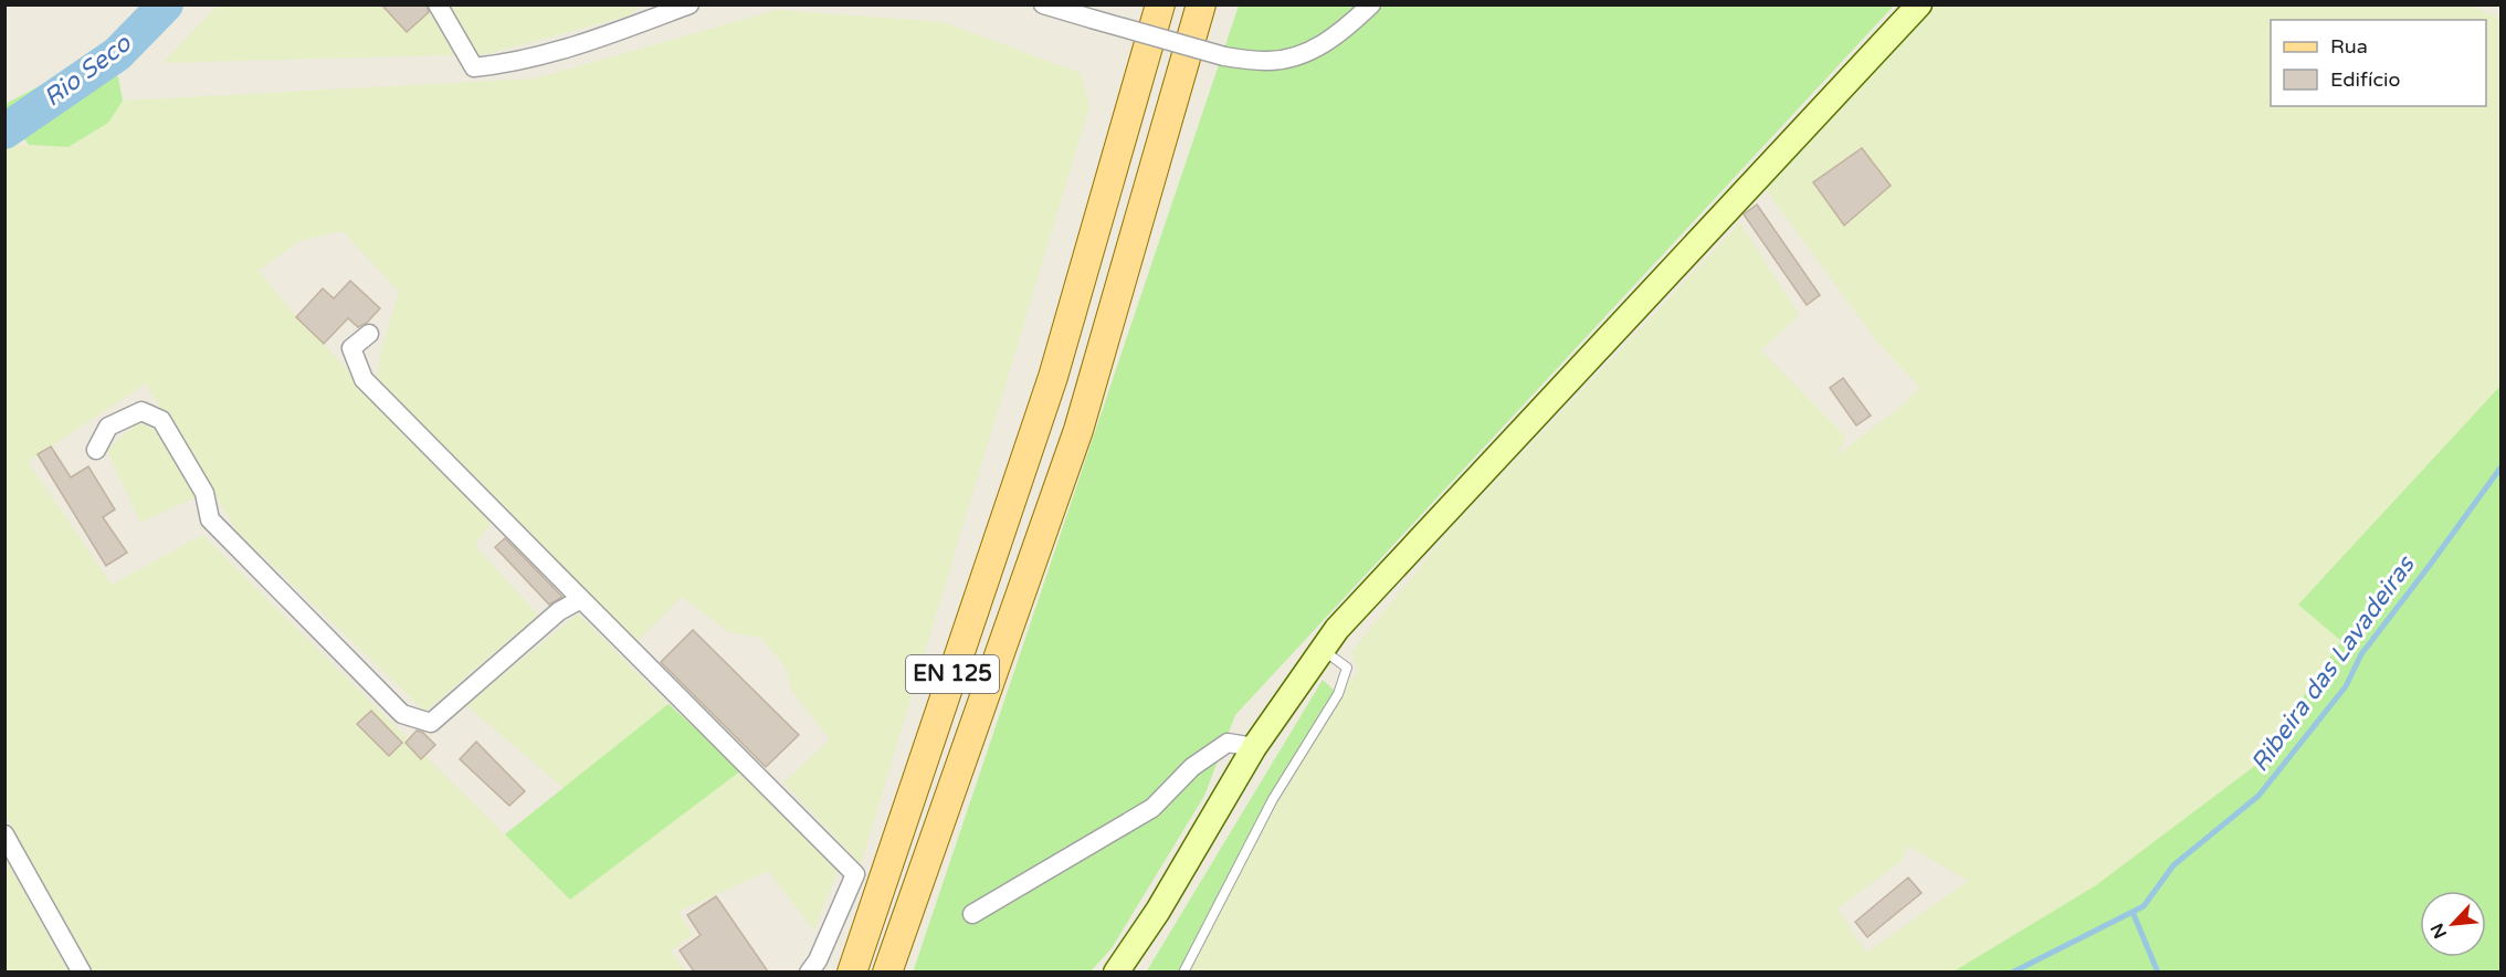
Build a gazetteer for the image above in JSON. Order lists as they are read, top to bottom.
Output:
{
  "streets": {
    "main road": ["EN 125"]
  },
  "water": ["Rio Seco", "Ribeira das Lavadeiras"],
  "legend": ["Rua", "Edifício"],
  "north": "bottom left"
}
